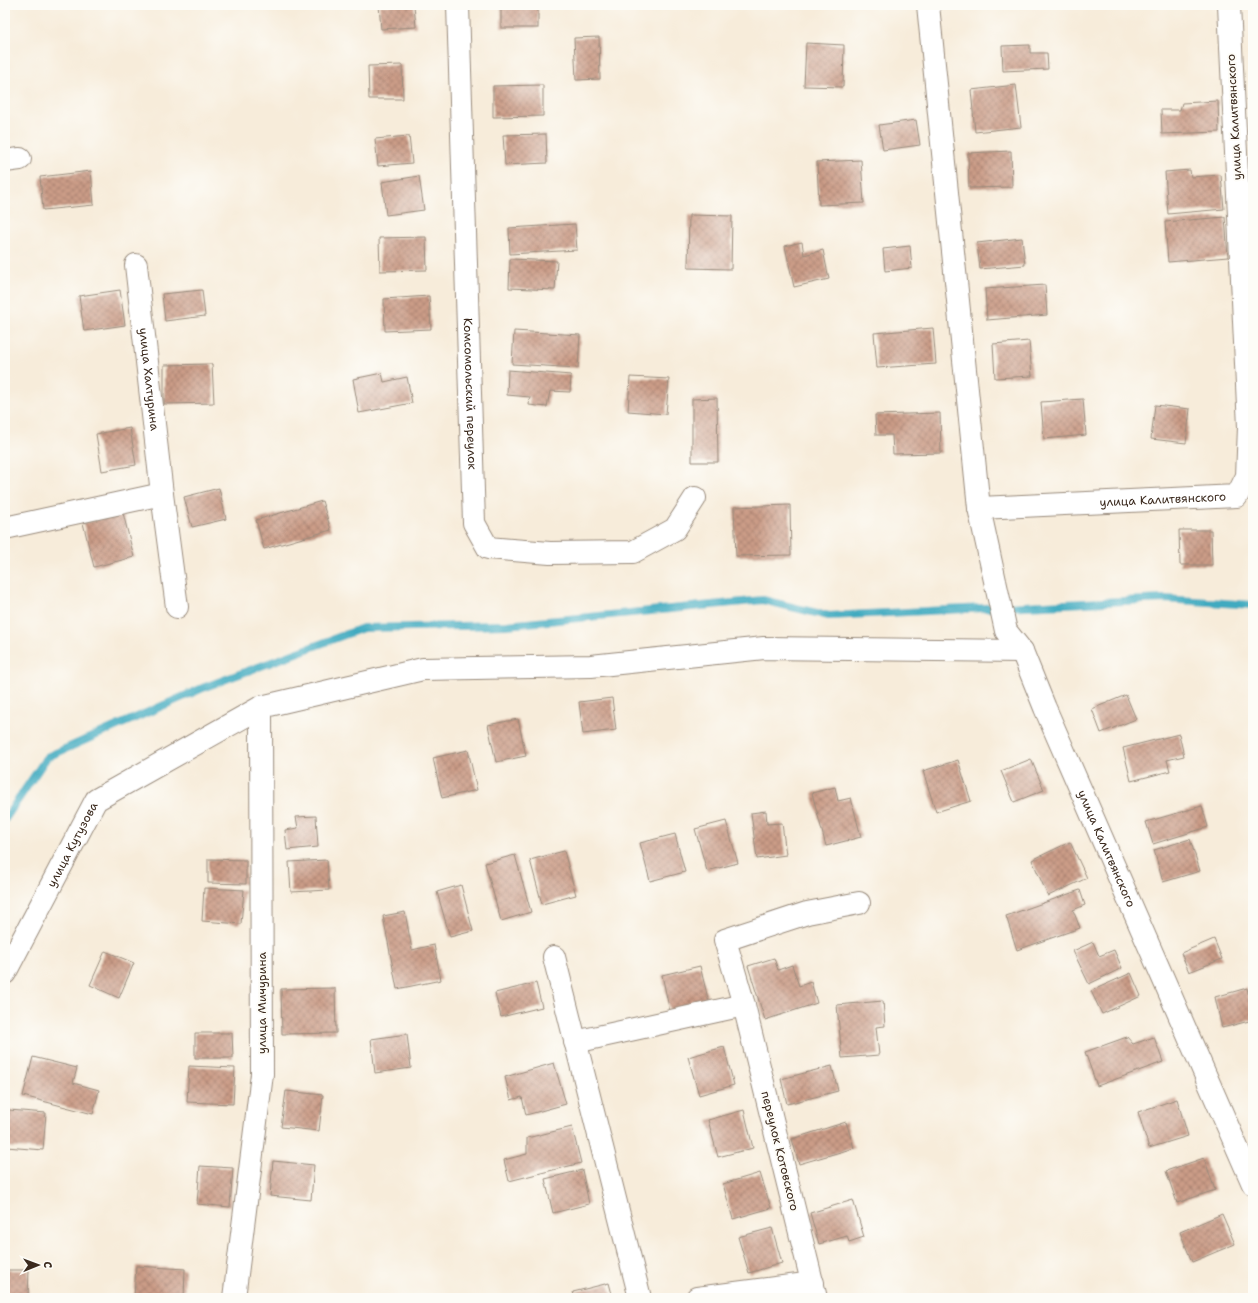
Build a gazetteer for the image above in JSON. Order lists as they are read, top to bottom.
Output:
{
  "streets": {
    "street": [
      "улица Калитвянского",
      "улица Халтурина",
      "Комсомольский переулок",
      "улица Кутузова",
      "улица Мичурина",
      "переулок Котовского"
    ]
  },
  "crossings": [
    ["улица Калитвянского", "улица Кутузова"],
    ["улица Кутузова", "улица Мичурина"]
  ],
  "north": "right"
}
